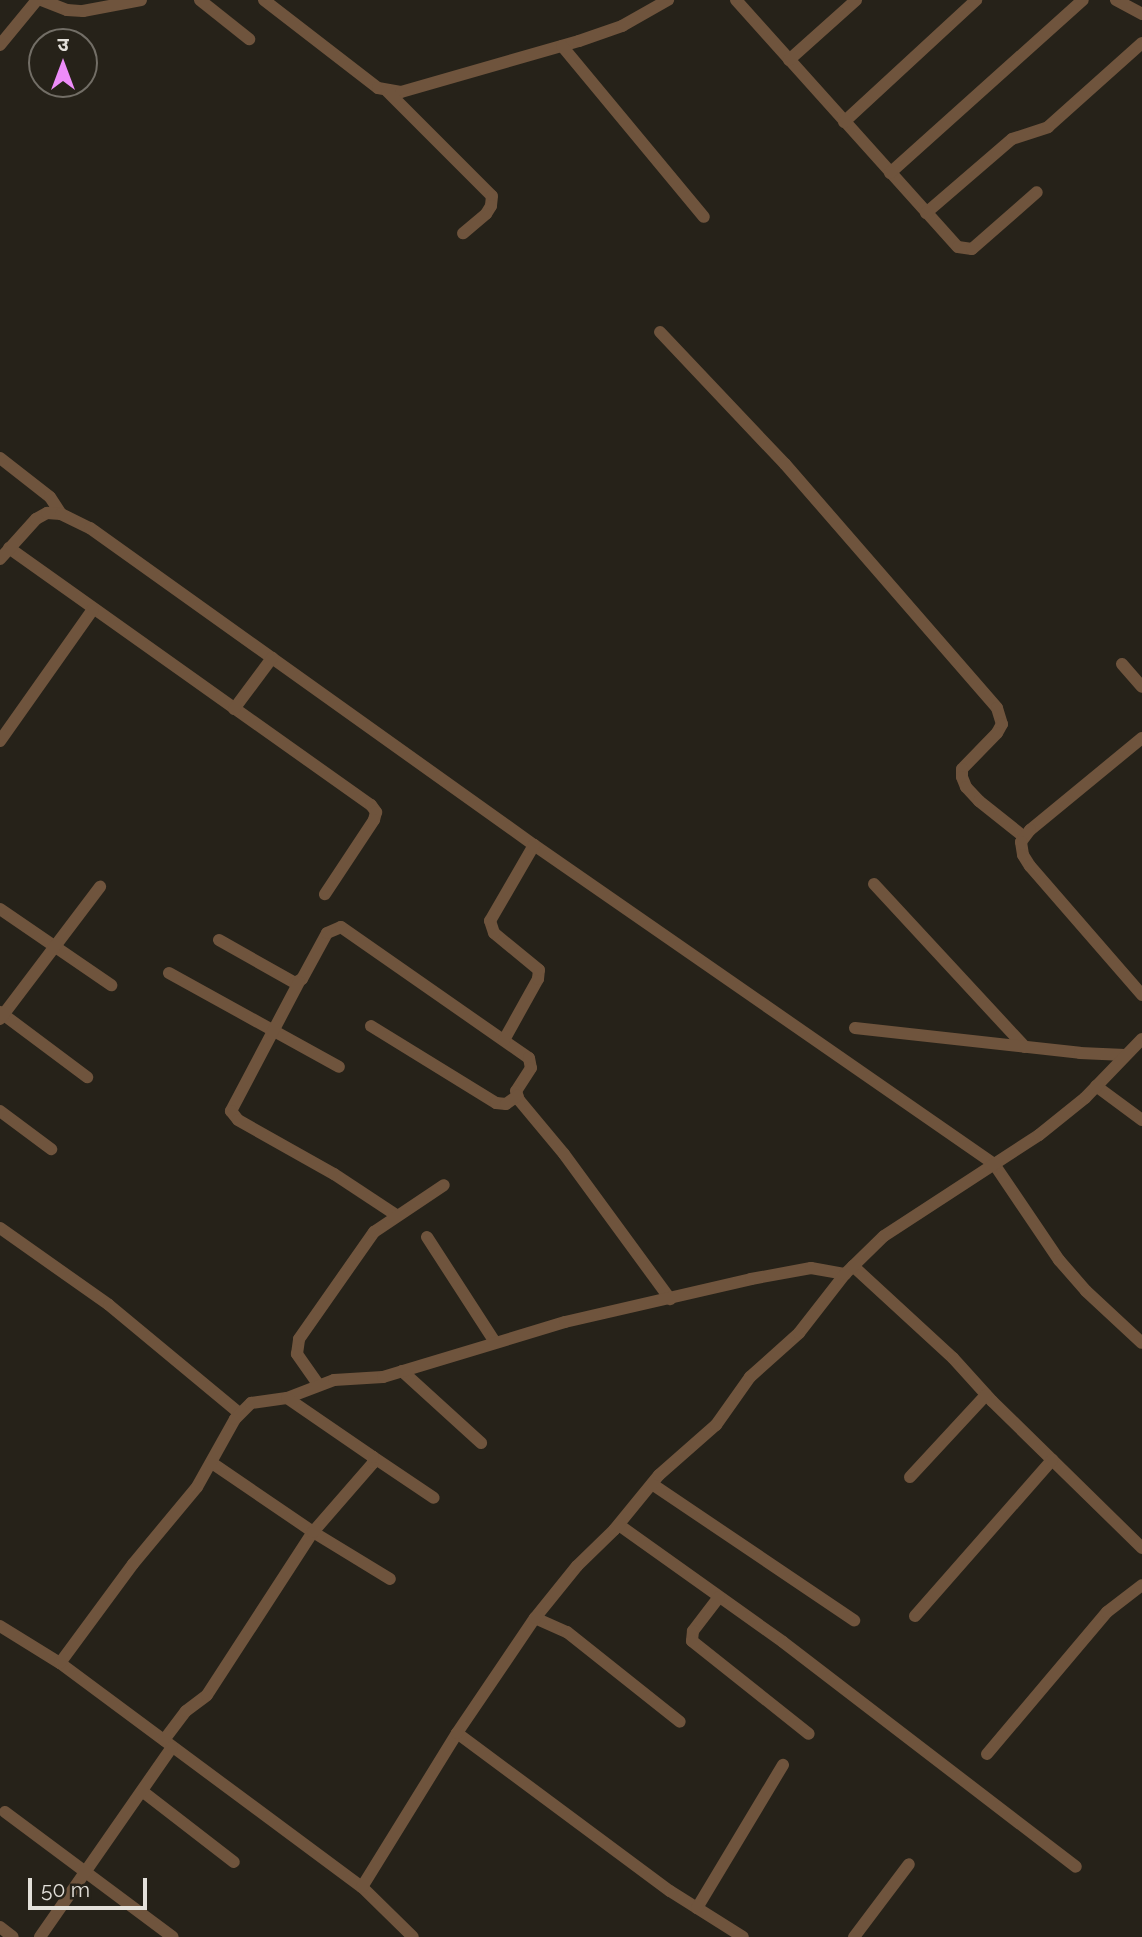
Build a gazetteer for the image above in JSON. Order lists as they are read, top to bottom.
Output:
{
  "scale_bar": "50 m",
  "north": "top"
}
